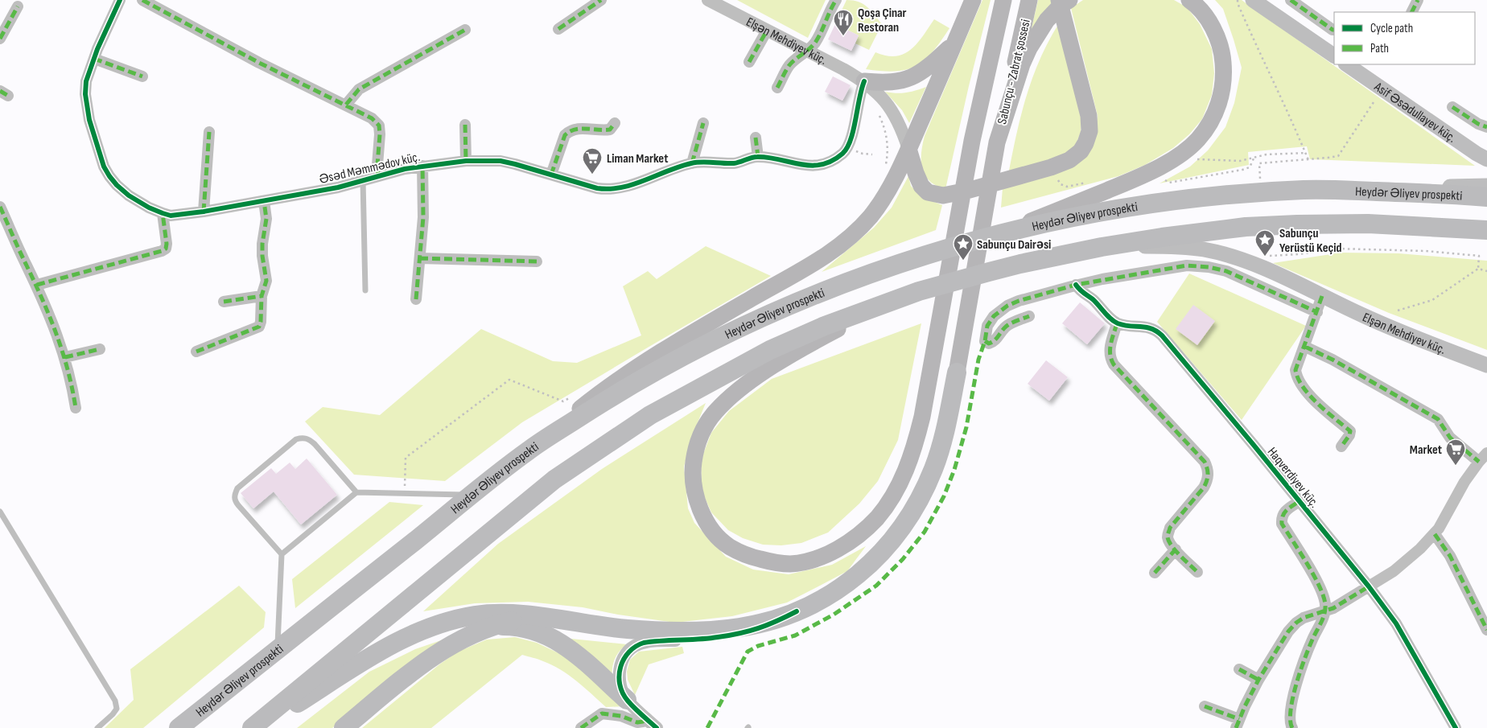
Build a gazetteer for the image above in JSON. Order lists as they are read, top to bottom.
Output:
{
  "streets": {
    "highway": ["Heydər Əliyev prospekti"],
    "main road": ["Elşən Mehdiyev küç.", "Sabunçu - Zabrat şossesi", "Asif Əsədullayev küç."],
    "street": ["Əsəd Məmmədov küç.", "Haqverdiyev küç."]
  },
  "places": {
    "restaurant": ["Qoşa Çinar Restoran"],
    "supermarket": ["Liman Market", "Market"],
    "place": ["Sabunçu Yerüstü Keçid", "Sabunçu Dairəsi"]
  },
  "legend": ["Cycle path", "Path"]
}
